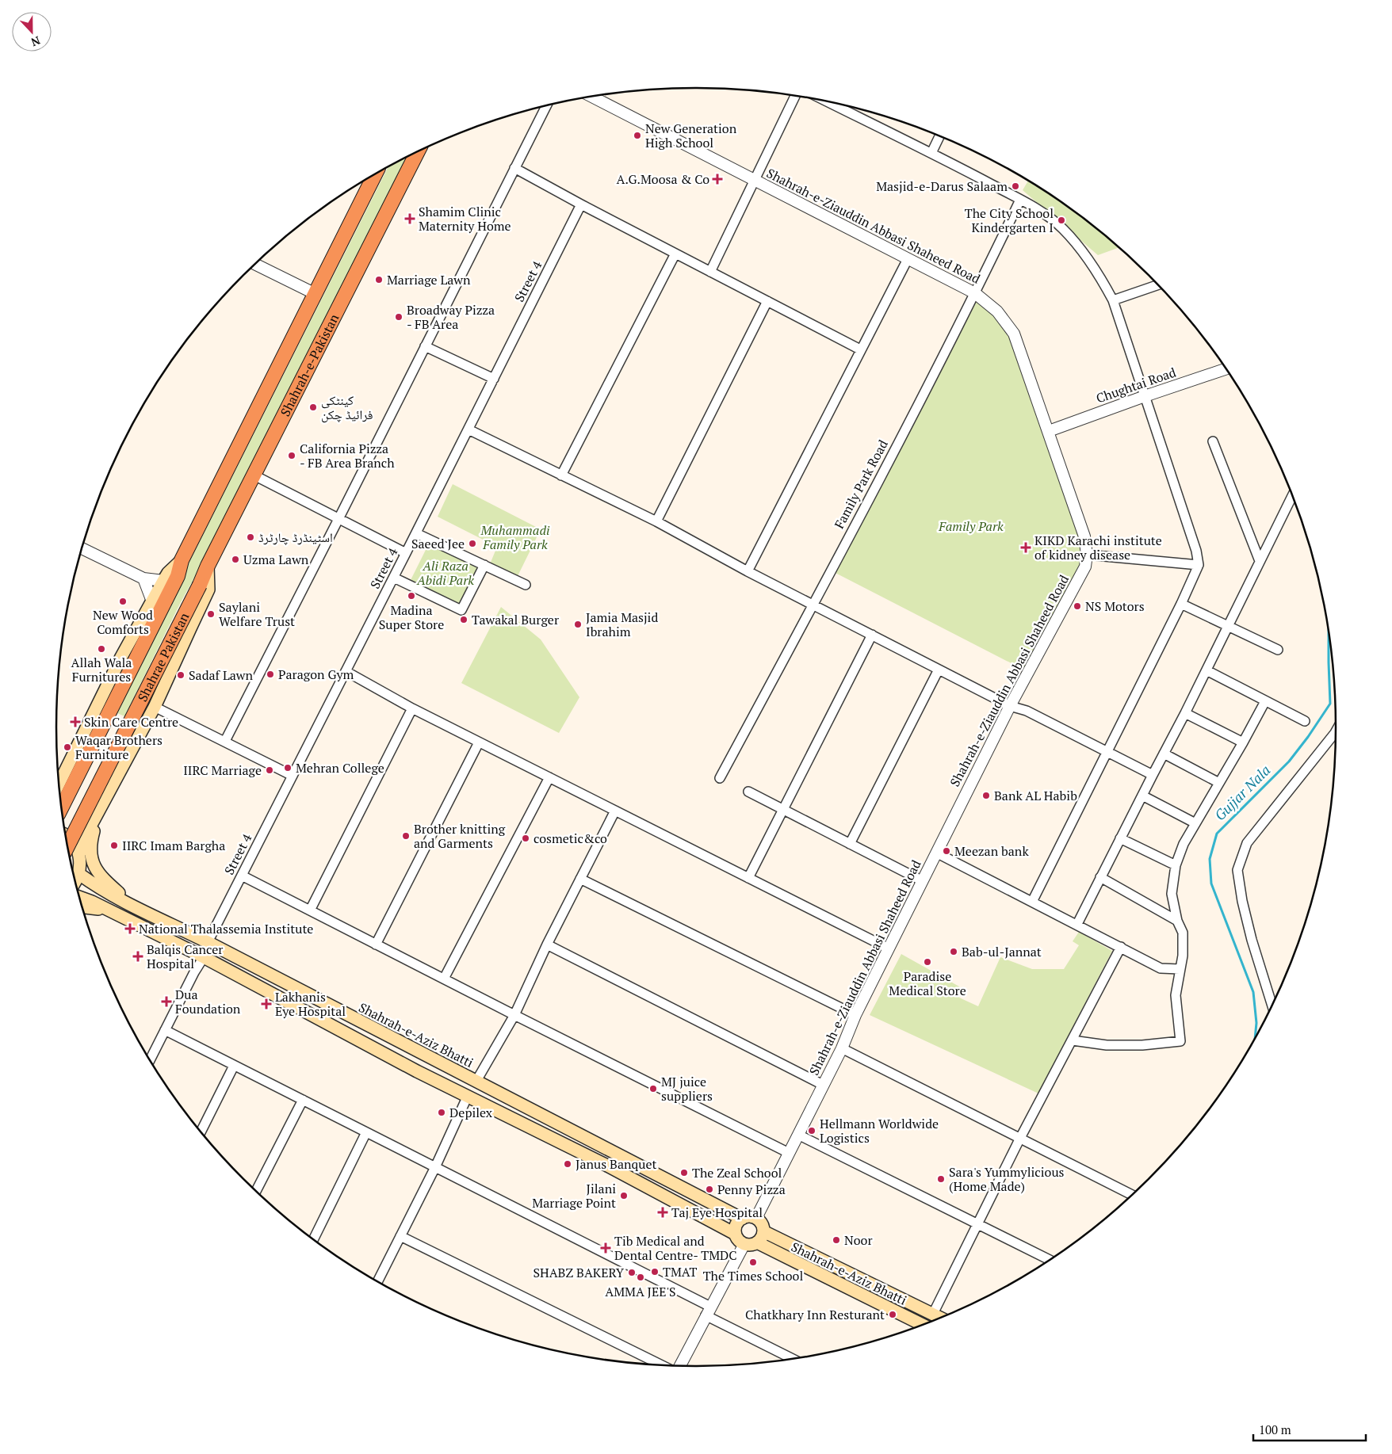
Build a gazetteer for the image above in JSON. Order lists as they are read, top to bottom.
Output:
{
  "streets": {
    "highway": ["Shahrah-e-Pakistan", "Shahrae Pakistan"],
    "main road": ["Shahrah-e-Aziz Bhatti"],
    "street": [
      "Shahrah-e-Ziauddin Abbasi Shaheed Road",
      "Street 4",
      "Chughtai Road",
      "Family Park Road"
    ]
  },
  "crossings": [
    ["Shahrah-e-Ziauddin Abbasi Shaheed Road", "Chughtai Road"],
    ["Shahrah-e-Ziauddin Abbasi Shaheed Road", "Family Park Road"],
    ["Shahrah-e-Ziauddin Abbasi Shaheed Road", "Shahrah-e-Aziz Bhatti"],
    ["Street 4", "Shahrah-e-Aziz Bhatti"],
    ["Shahrah-e-Pakistan", "Shahrae Pakistan"]
  ],
  "water": ["Gujjar Nala"],
  "parks": ["Family Park", "Muhammadi Family Park", "Ali Raza Abidi Park"],
  "places": {
    "other": [
      "New Generation High School",
      "Masjid-e-Darus Salaam",
      "The City School Kindergarten I",
      "Marriage Lawn",
      "Broadway Pizza - FB Area",
      "کینٹکی فرائیڈ چکن",
      "California Pizza - FB Area Branch",
      "اسٹینڈرڈ چارٹرڈ",
      "Saeed Jee",
      "Uzma Lawn",
      "Madina Super Store",
      "New Wood Comforts",
      "NS Motors",
      "Saylani Welfare Trust",
      "Tawakal Burger",
      "Jamia Masjid Ibrahim",
      "Allah Wala Furnitures",
      "Paragon Gym",
      "Sadaf Lawn",
      "Waqar Brothers Furniture",
      "Mehran College",
      "IIRC Marriage",
      "Bank AL Habib",
      "Brother knitting and Garments",
      "cosmetic&co",
      "IIRC Imam Bargha",
      "Meezan bank",
      "Bab-ul-Jannat",
      "Paradise Medical Store",
      "MJ juice suppliers",
      "Depilex",
      "Hellmann Worldwide Logistics",
      "Janus Banquet",
      "The Zeal School",
      "Sara's Yummylicious (Home Made)",
      "Penny Pizza",
      "Jilani Marriage Point",
      "Noor",
      "The Times School",
      "TMAT",
      "SHABZ BAKERY",
      "AMMA JEE'S",
      "Chatkhary Inn Resturant"
    ],
    "health": [
      "A.G.Moosa & Co",
      "Shamim Clinic Maternity Home",
      "KIKD Karachi institute of kidney disease",
      "Skin Care Centre",
      "National Thalassemia Institute",
      "Balqis Cancer Hospital",
      "Dua Foundation",
      "Lakhanis Eye Hospital",
      "Taj Eye Hospital",
      "Tib Medical and Dental Centre- TMDC"
    ]
  },
  "scale_bar": "100 m",
  "north": "bottom"
}
